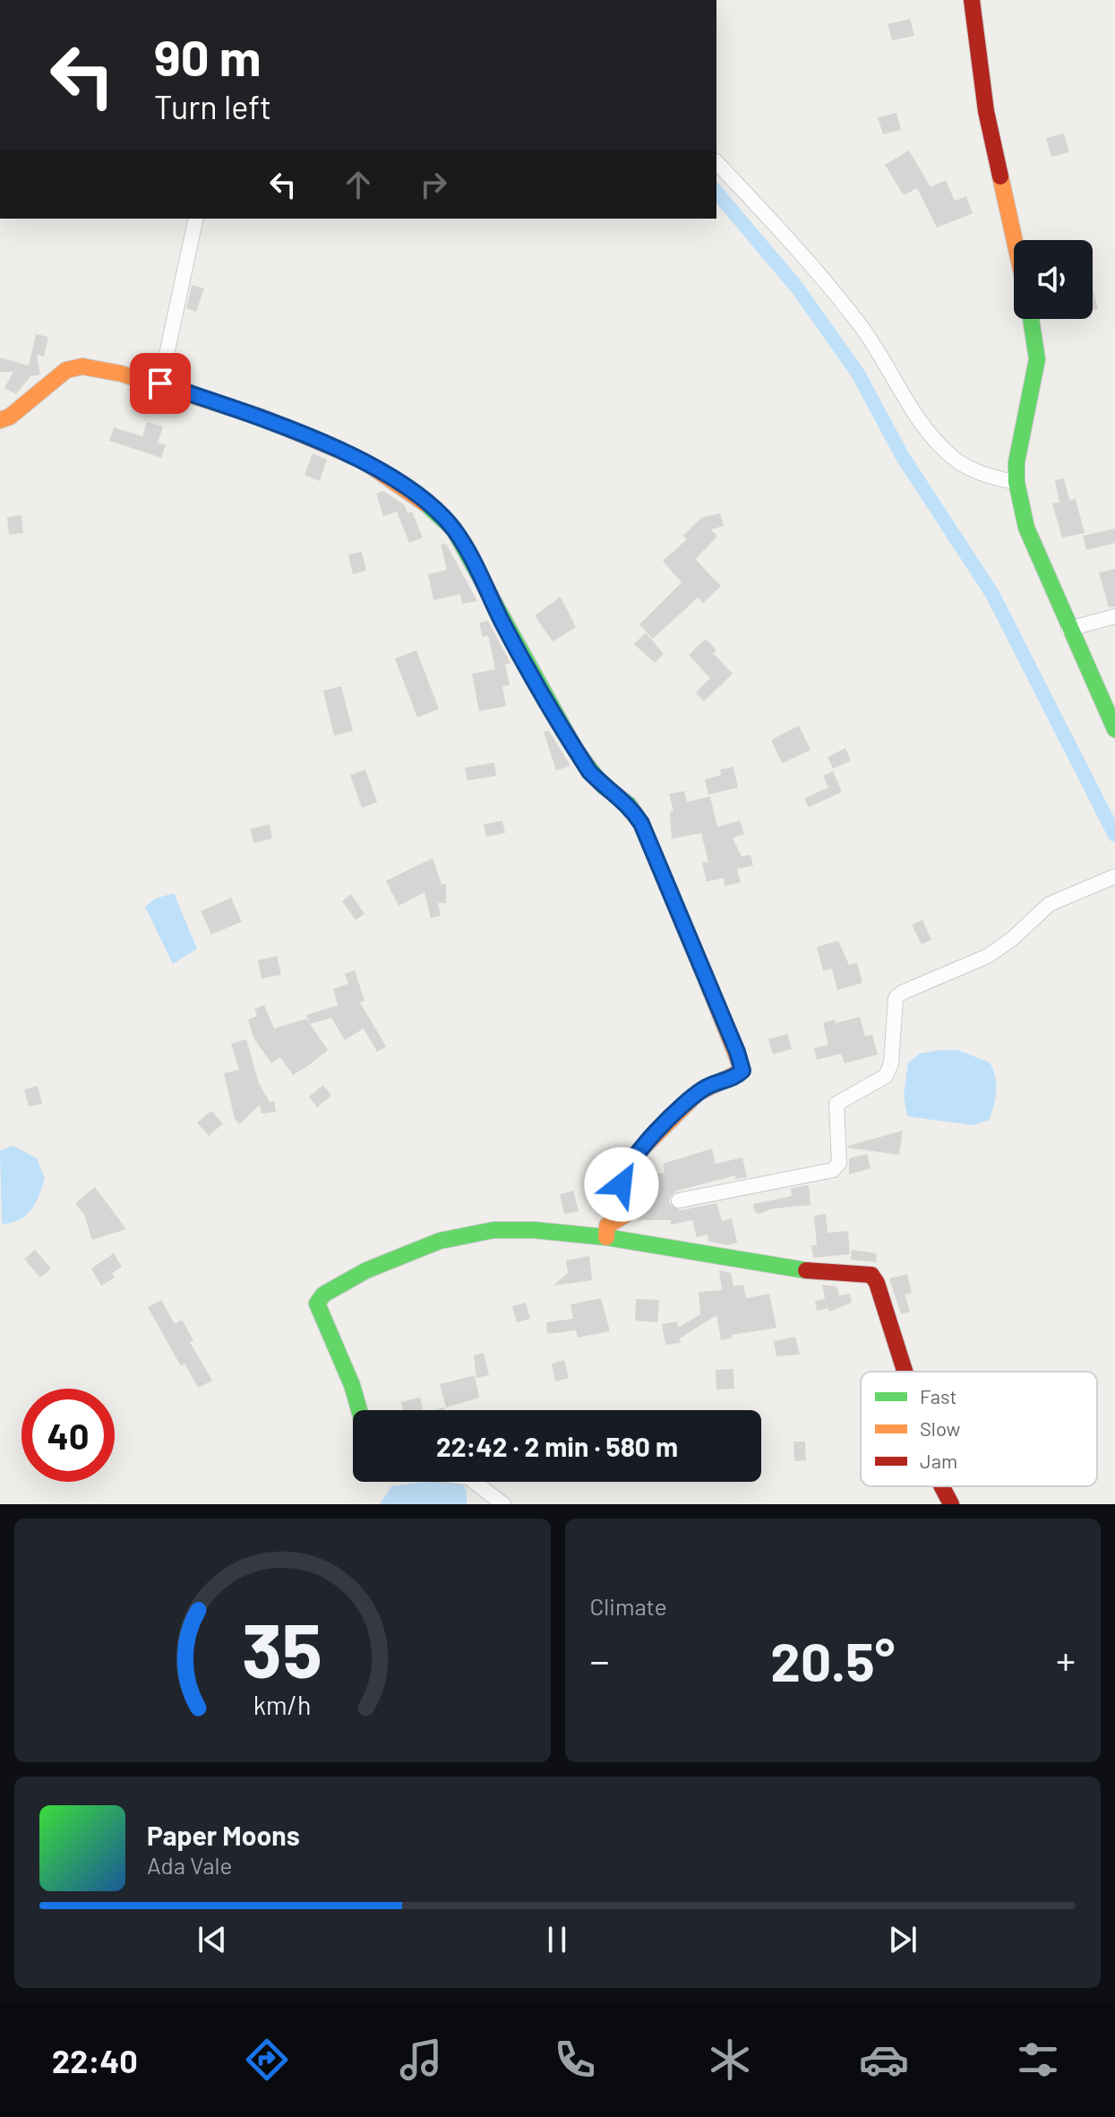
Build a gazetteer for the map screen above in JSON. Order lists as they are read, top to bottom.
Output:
{
  "legend": ["Fast", "Slow", "Jam"],
  "page": {
    "turn": ["90 m", "Turn left"],
    "limit": "40",
    "trip": "22:42 · 2 min · 580 m",
    "tile": "Climate",
    "heat": ["−", "20.5°", "+"],
    "song": ["Paper Moons", "Ada Vale"],
    "tabs": "22:40",
    "gauge": ["35", "km/h"]
  }
}
